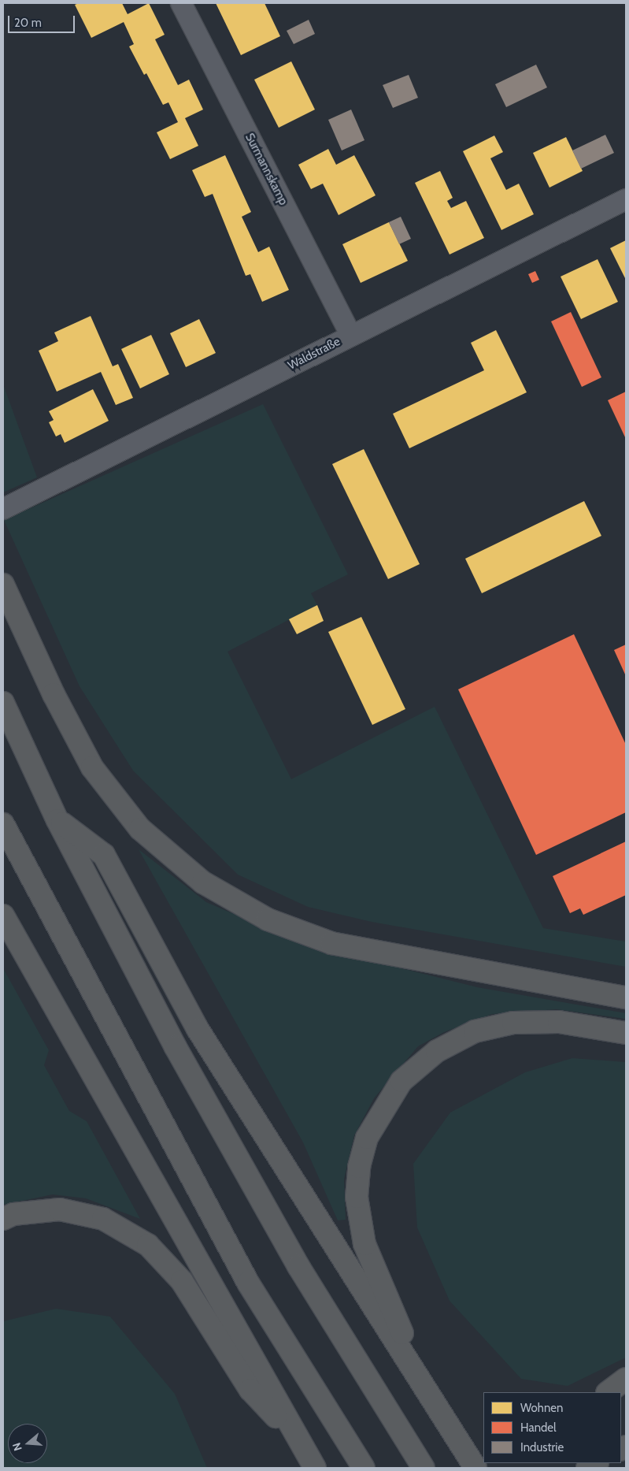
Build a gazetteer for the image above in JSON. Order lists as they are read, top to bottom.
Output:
{
  "streets": {
    "street": ["Surmannskamp", "Waldstraße"]
  },
  "crossings": [
    ["Surmannskamp", "Waldstraße"]
  ],
  "legend": ["Wohnen", "Handel", "Industrie"],
  "scale_bar": "20 m",
  "north": "left"
}
